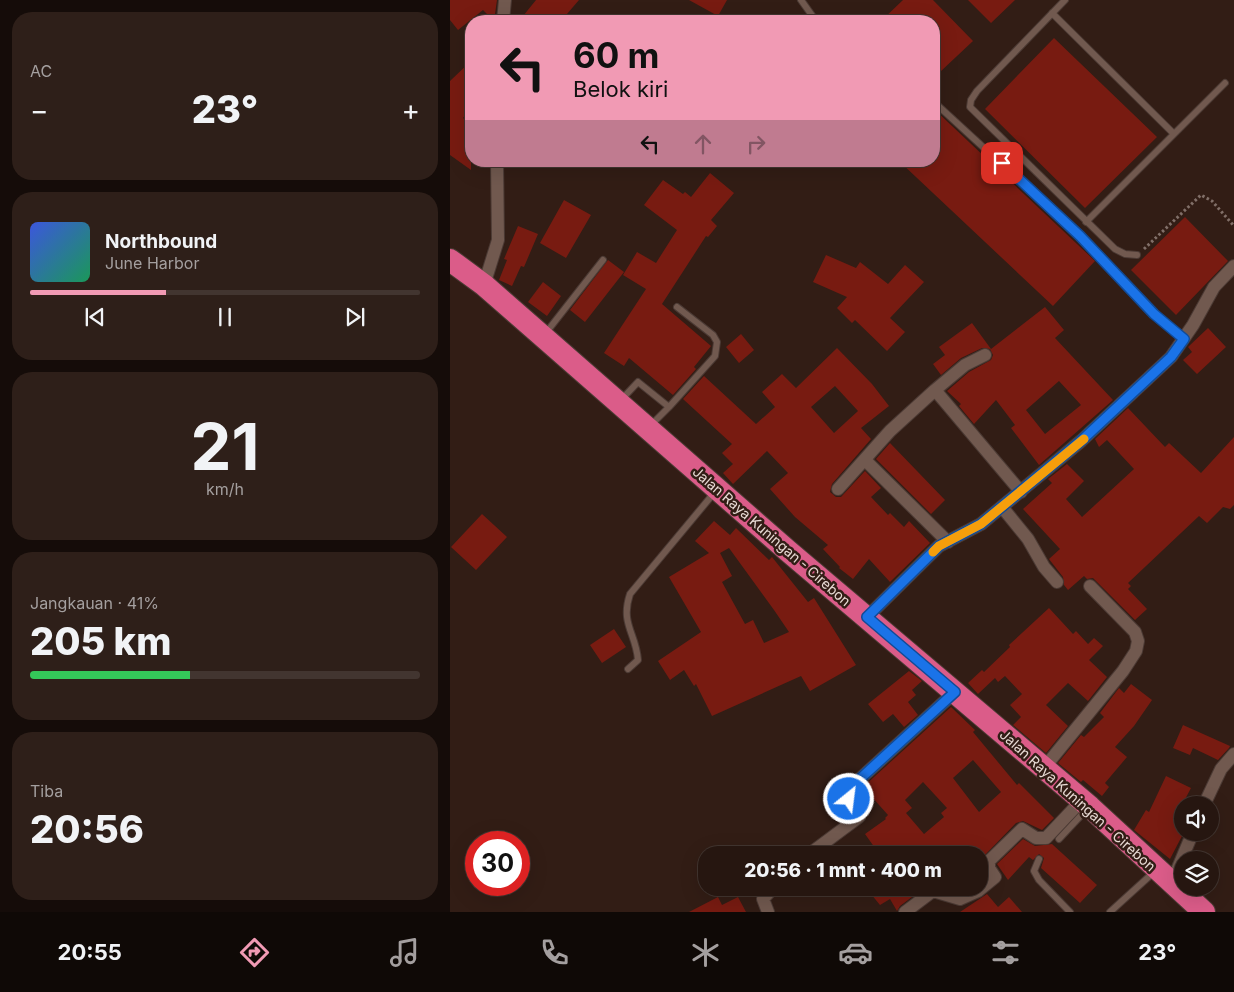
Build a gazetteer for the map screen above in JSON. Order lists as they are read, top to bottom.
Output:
{
  "streets": {
    "highway": ["Jalan Raya Kuningan - Cirebon"]
  },
  "page": {
    "tile": [
      "AC",
      ["21", "km/h"],
      ["Jangkauan · 41%", "205 km"],
      ["Tiba", "20:56"]
    ],
    "turn": ["60 m", "Belok kiri"],
    "heat": ["−", "23°", "+"],
    "song": ["Northbound", "June Harbor"],
    "limit": "30",
    "trip": "20:56 · 1 mnt · 400 m",
    "tabs": ["20:55", "23°"]
  }
}
